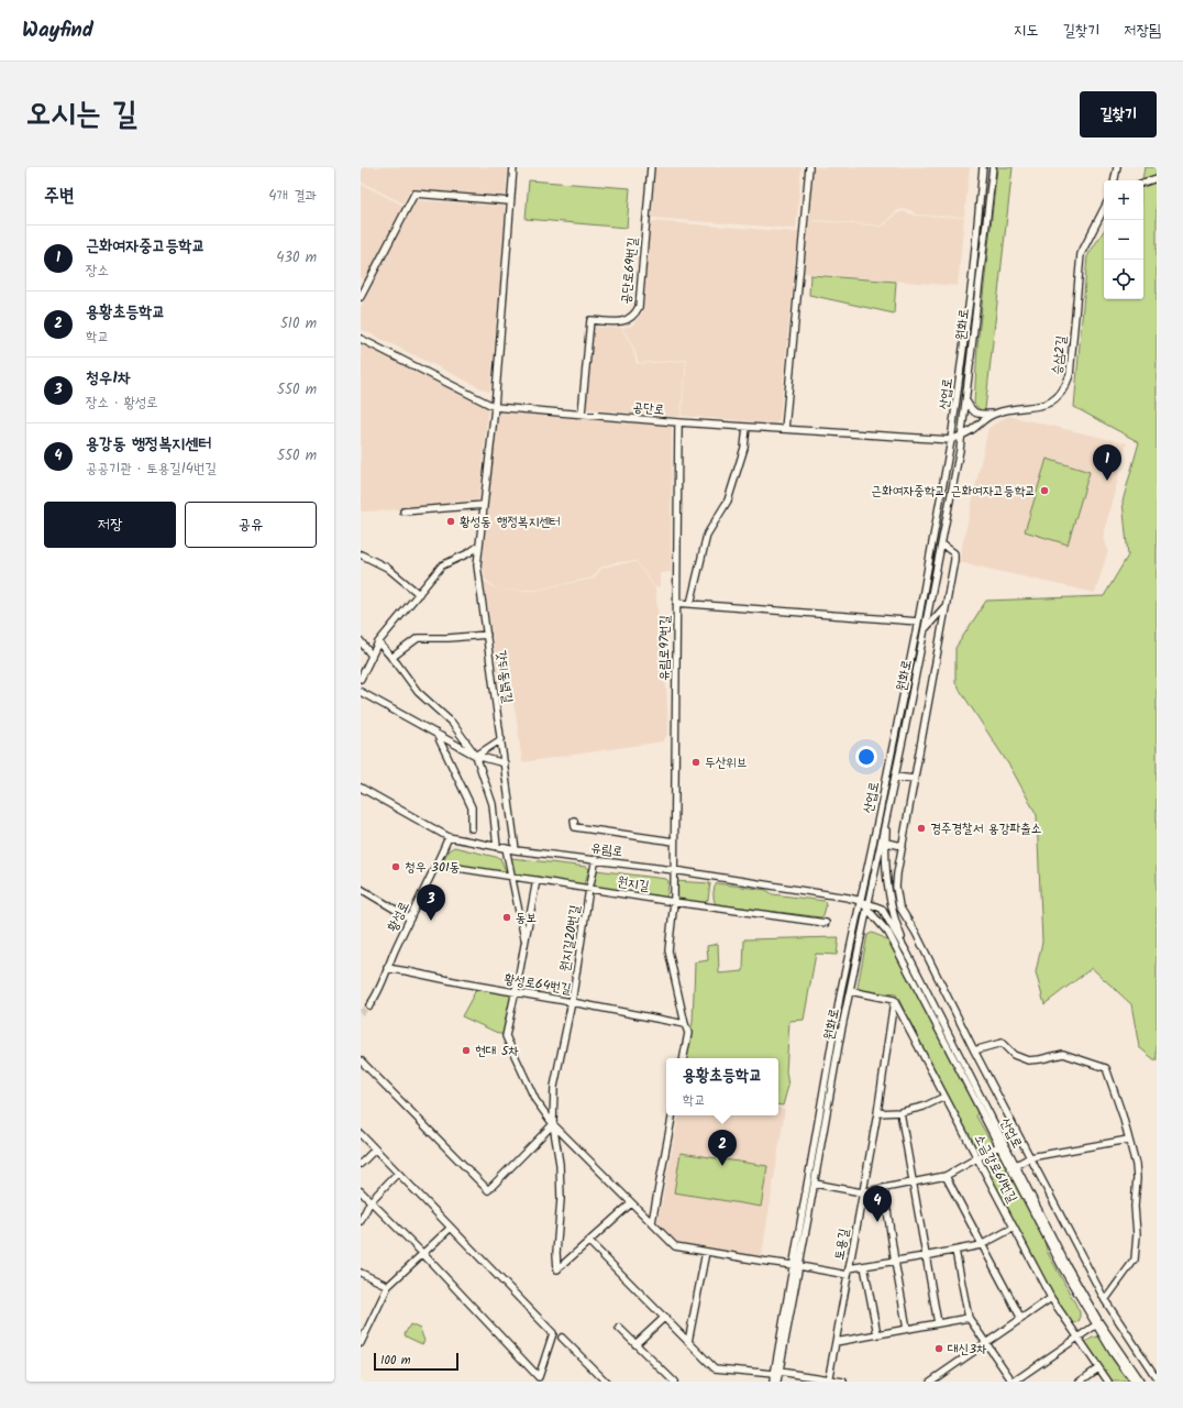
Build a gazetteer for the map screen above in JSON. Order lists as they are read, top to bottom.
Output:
{
  "streets": {
    "street": [
      "공단로69번길",
      "원화로",
      "승삼2길",
      "산업로",
      "공단로",
      "유림로97번길",
      "갓뒤동녘길",
      "유림로",
      "원지길",
      "황성로",
      "원지길20번길",
      "황성로64번길",
      "소금강로61번길",
      "토용길"
    ]
  },
  "crossings": [
    ["공단로69번길", "공단로"],
    ["원화로", "승삼2길"],
    ["원화로", "산업로"],
    ["원화로", "유림로"],
    ["승삼2길", "산업로"],
    ["승삼2길", "공단로"],
    ["산업로", "공단로"],
    ["산업로", "유림로97번길"],
    ["산업로", "유림로"],
    ["공단로", "갓뒤동녘길"],
    ["유림로97번길", "유림로"],
    ["유림로97번길", "원지길"],
    ["유림로97번길", "황성로64번길"],
    ["갓뒤동녘길", "유림로"],
    ["유림로", "황성로"],
    ["유림로", "원지길20번길"],
    ["원지길", "황성로"],
    ["원지길", "원지길20번길"],
    ["황성로", "황성로64번길"],
    ["원지길20번길", "황성로64번길"],
    ["소금강로61번길", "토용길"]
  ],
  "places": [
    "근화여자중학교 근화여자고등학교",
    "황성동 행정복지센터",
    "두산위브",
    "경주경찰서 용강파출소",
    "청우 301동",
    "동보",
    "현대 5차",
    "대신3차"
  ],
  "scale_bar": "100 m",
  "page": {
    "header": "Wayfind",
    "nav": ["지도", "길찾기", "저장됨"],
    "title": "오시는 길",
    "buttons": [
      "길찾기",
      ["저장", "공유"]
    ],
    "heading": ["주변", "4개 결과"],
    "map_buttons": ["+", "−"],
    "list": [
      {
        "mark": "1",
        "name": "근화여자중고등학교",
        "note": "장소",
        "value": "430 m"
      },
      {
        "mark": "2",
        "name": "용황초등학교",
        "note": "학교",
        "value": "510 m"
      },
      {
        "mark": "3",
        "name": "청우1차",
        "note": "장소 · 황성로",
        "value": "550 m"
      },
      {
        "mark": "4",
        "name": "용강동 행정복지센터",
        "note": "공공기관 · 토용길14번길",
        "value": "550 m"
      }
    ],
    "pins": [
      "1",
      "3",
      "2",
      "4"
    ],
    "popup": ["용황초등학교", "학교"],
    "scale": "100 m"
  }
}
